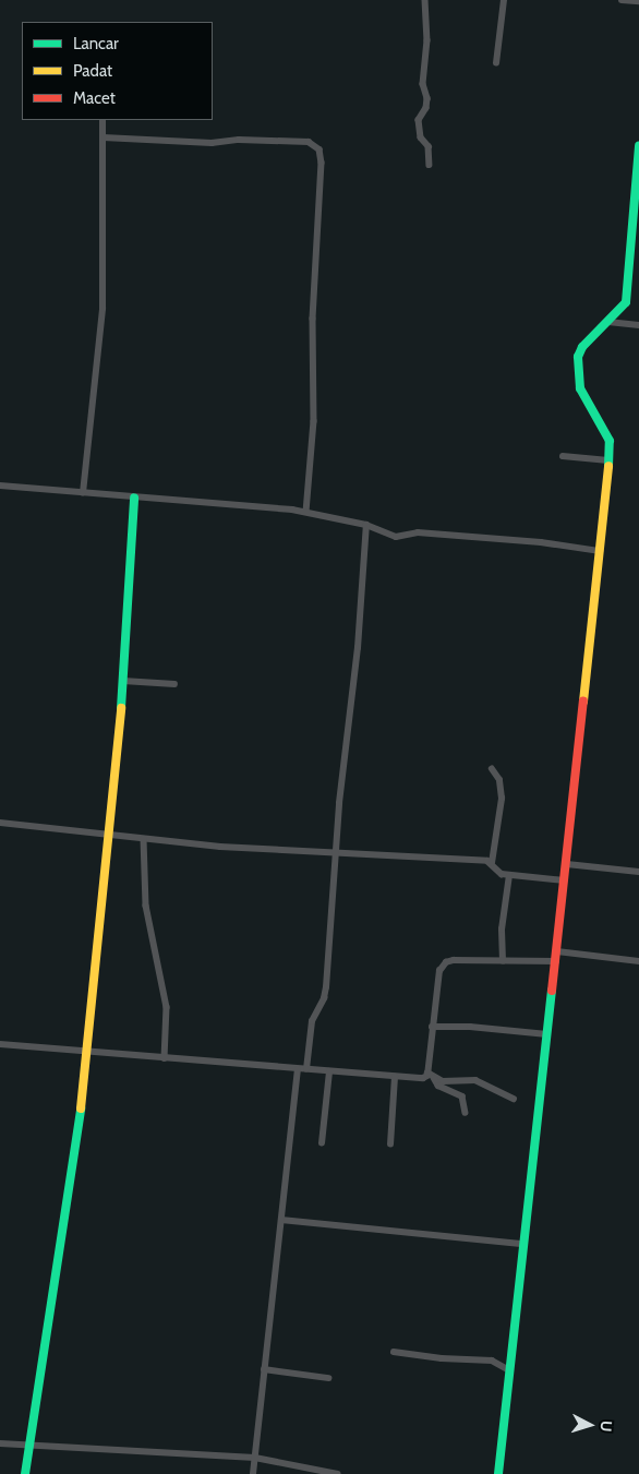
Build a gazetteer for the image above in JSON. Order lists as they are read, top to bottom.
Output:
{
  "legend": ["Lancar", "Padat", "Macet"],
  "north": "right"
}
